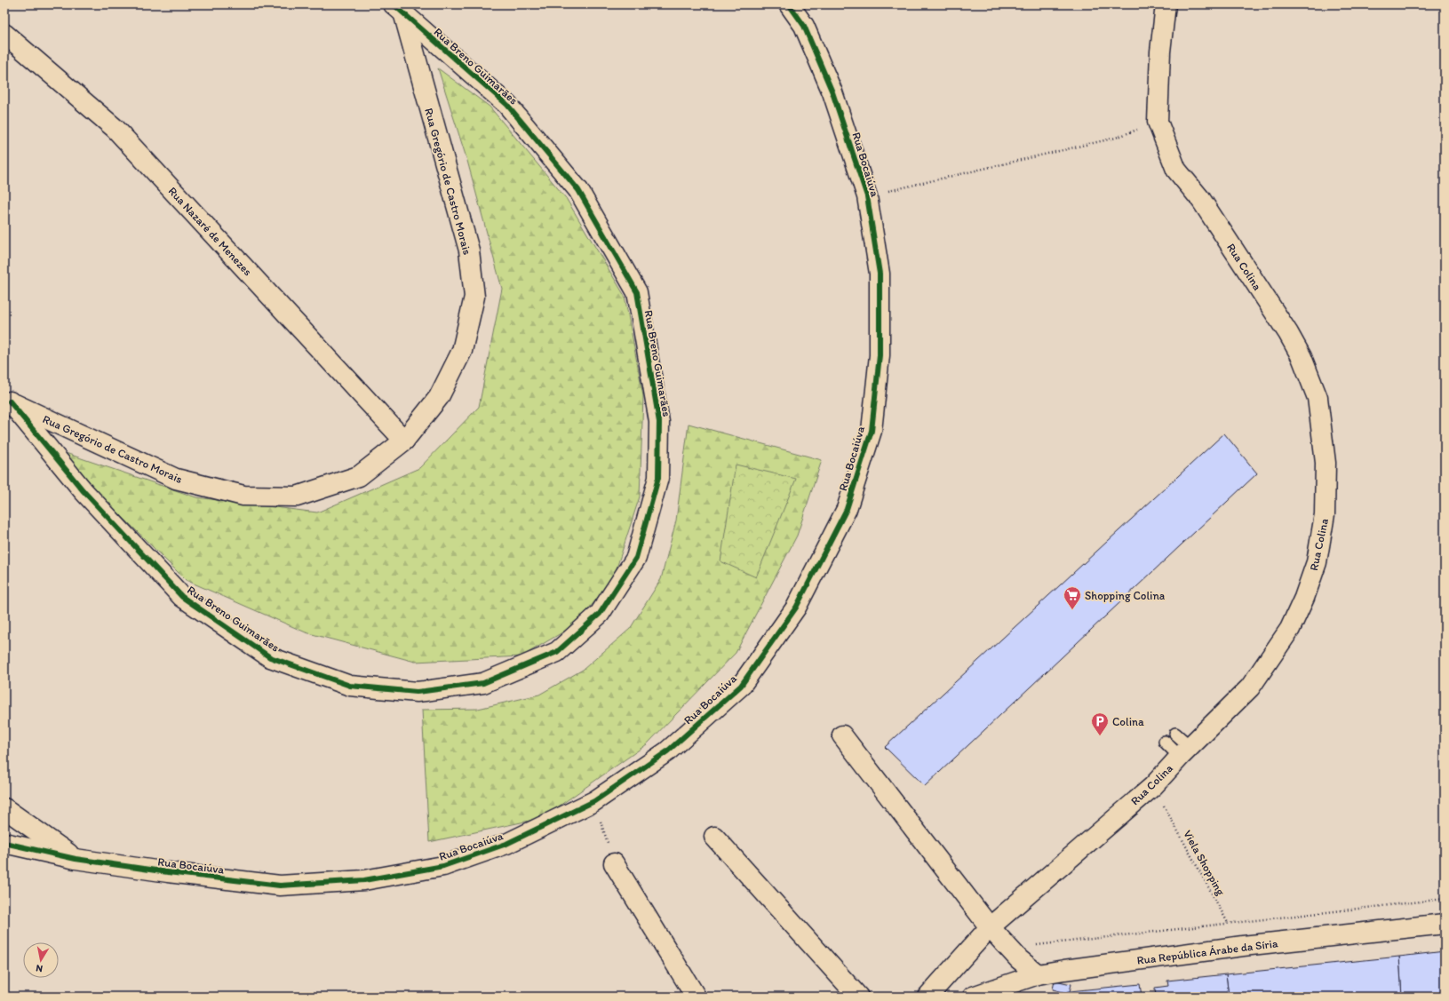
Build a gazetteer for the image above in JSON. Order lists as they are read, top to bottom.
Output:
{
  "streets": {
    "street": [
      "Rua Breno Guimarães",
      "Rua Bocaiúva",
      "Rua Gregório de Castro Morais",
      "Rua Nazaré de Menezes",
      "Rua Colina",
      "Rua República Árabe da Síria"
    ],
    "path": ["Viela Shopping"]
  },
  "crossings": [
    ["Rua Breno Guimarães", "Rua Gregório de Castro Morais"],
    ["Rua Gregório de Castro Morais", "Rua Nazaré de Menezes"],
    ["Rua Colina", "Viela Shopping"],
    ["Viela Shopping", "Rua República Árabe da Síria"]
  ],
  "places": {
    "supermarket": ["Shopping Colina"],
    "parking": ["Colina"]
  },
  "north": "bottom"
}
